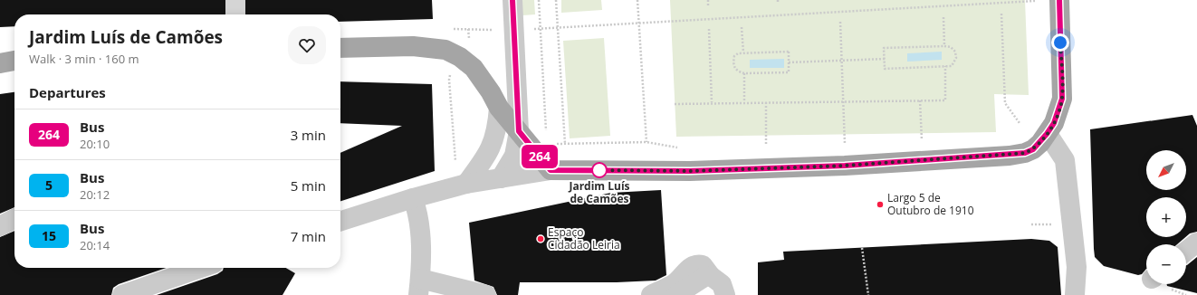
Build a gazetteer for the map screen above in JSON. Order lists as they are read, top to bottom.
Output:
{
  "places": ["Jardim Luís de Camões", "Largo 5 de Outubro de 1910", "Espaço Cidadão Leiria"],
  "lines": ["bus line 264"],
  "north": "bottom left",
  "page": {
    "on_map": "264",
    "heading": [
      ["Jardim Luís de Camões", "Walk · 3 min · 160 m"],
      "Departures"
    ],
    "list": [
      {
        "mark": "264",
        "name": "Bus",
        "note": "20:10",
        "value": "3 min"
      },
      {
        "mark": "5",
        "name": "Bus",
        "note": "20:12",
        "value": "5 min"
      },
      {
        "mark": "15",
        "name": "Bus",
        "note": "20:14",
        "value": "7 min"
      }
    ],
    "map_buttons": ["+", "−"]
  }
}
